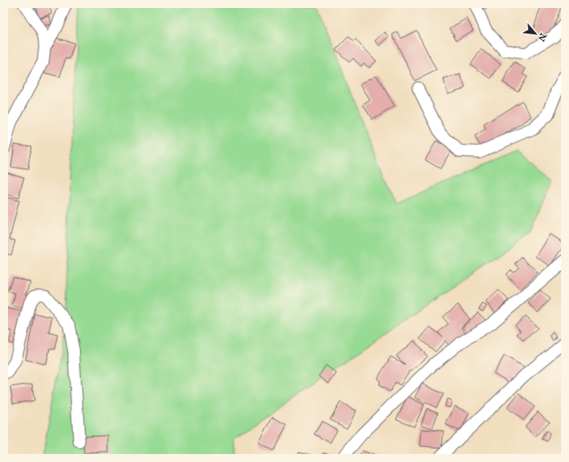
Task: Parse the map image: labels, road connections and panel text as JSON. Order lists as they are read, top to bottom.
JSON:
{
  "north": "bottom right"
}
